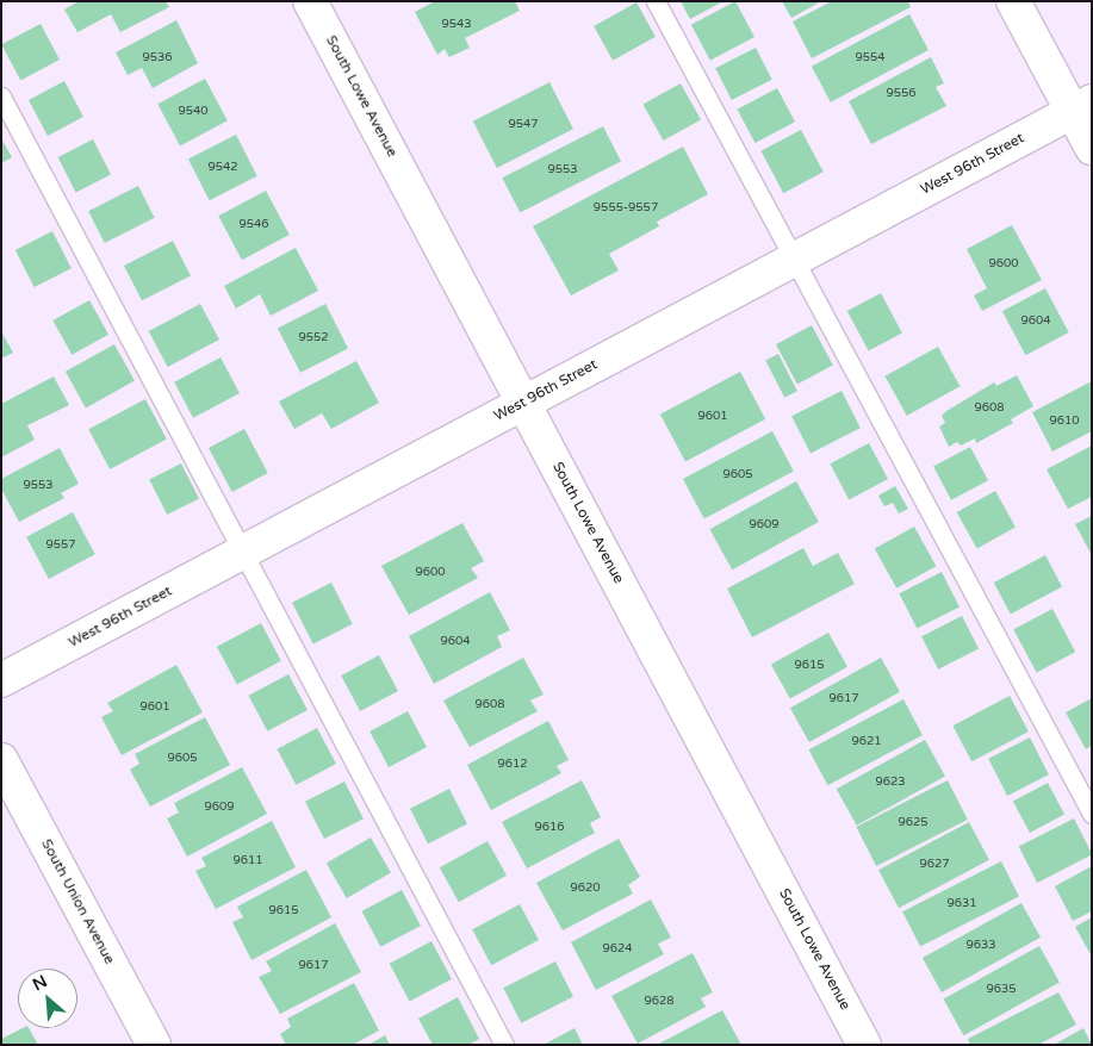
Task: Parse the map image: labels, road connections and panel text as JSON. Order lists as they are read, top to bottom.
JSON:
{
  "streets": {
    "street": ["South Lowe Avenue", "West 96th Street", "South Union Avenue"]
  },
  "crossings": [
    ["South Lowe Avenue", "West 96th Street"]
  ],
  "house_numbers": [
    "9543",
    "9536",
    "9554",
    "9556",
    "9540",
    "9547",
    "9542",
    "9553",
    "9555-9557",
    "9546",
    "9600",
    "9604",
    "9552",
    "9608",
    "9601",
    "9610",
    "9605",
    "9553",
    "9609",
    "9557",
    "9600",
    "9604",
    "9615",
    "9617",
    "9608",
    "9601",
    "9621",
    "9605",
    "9612",
    "9623",
    "9609",
    "9625",
    "9616",
    "9611",
    "9627",
    "9620",
    "9631",
    "9615",
    "9633",
    "9624",
    "9617",
    "9635",
    "9628"
  ],
  "north": "top left"
}
